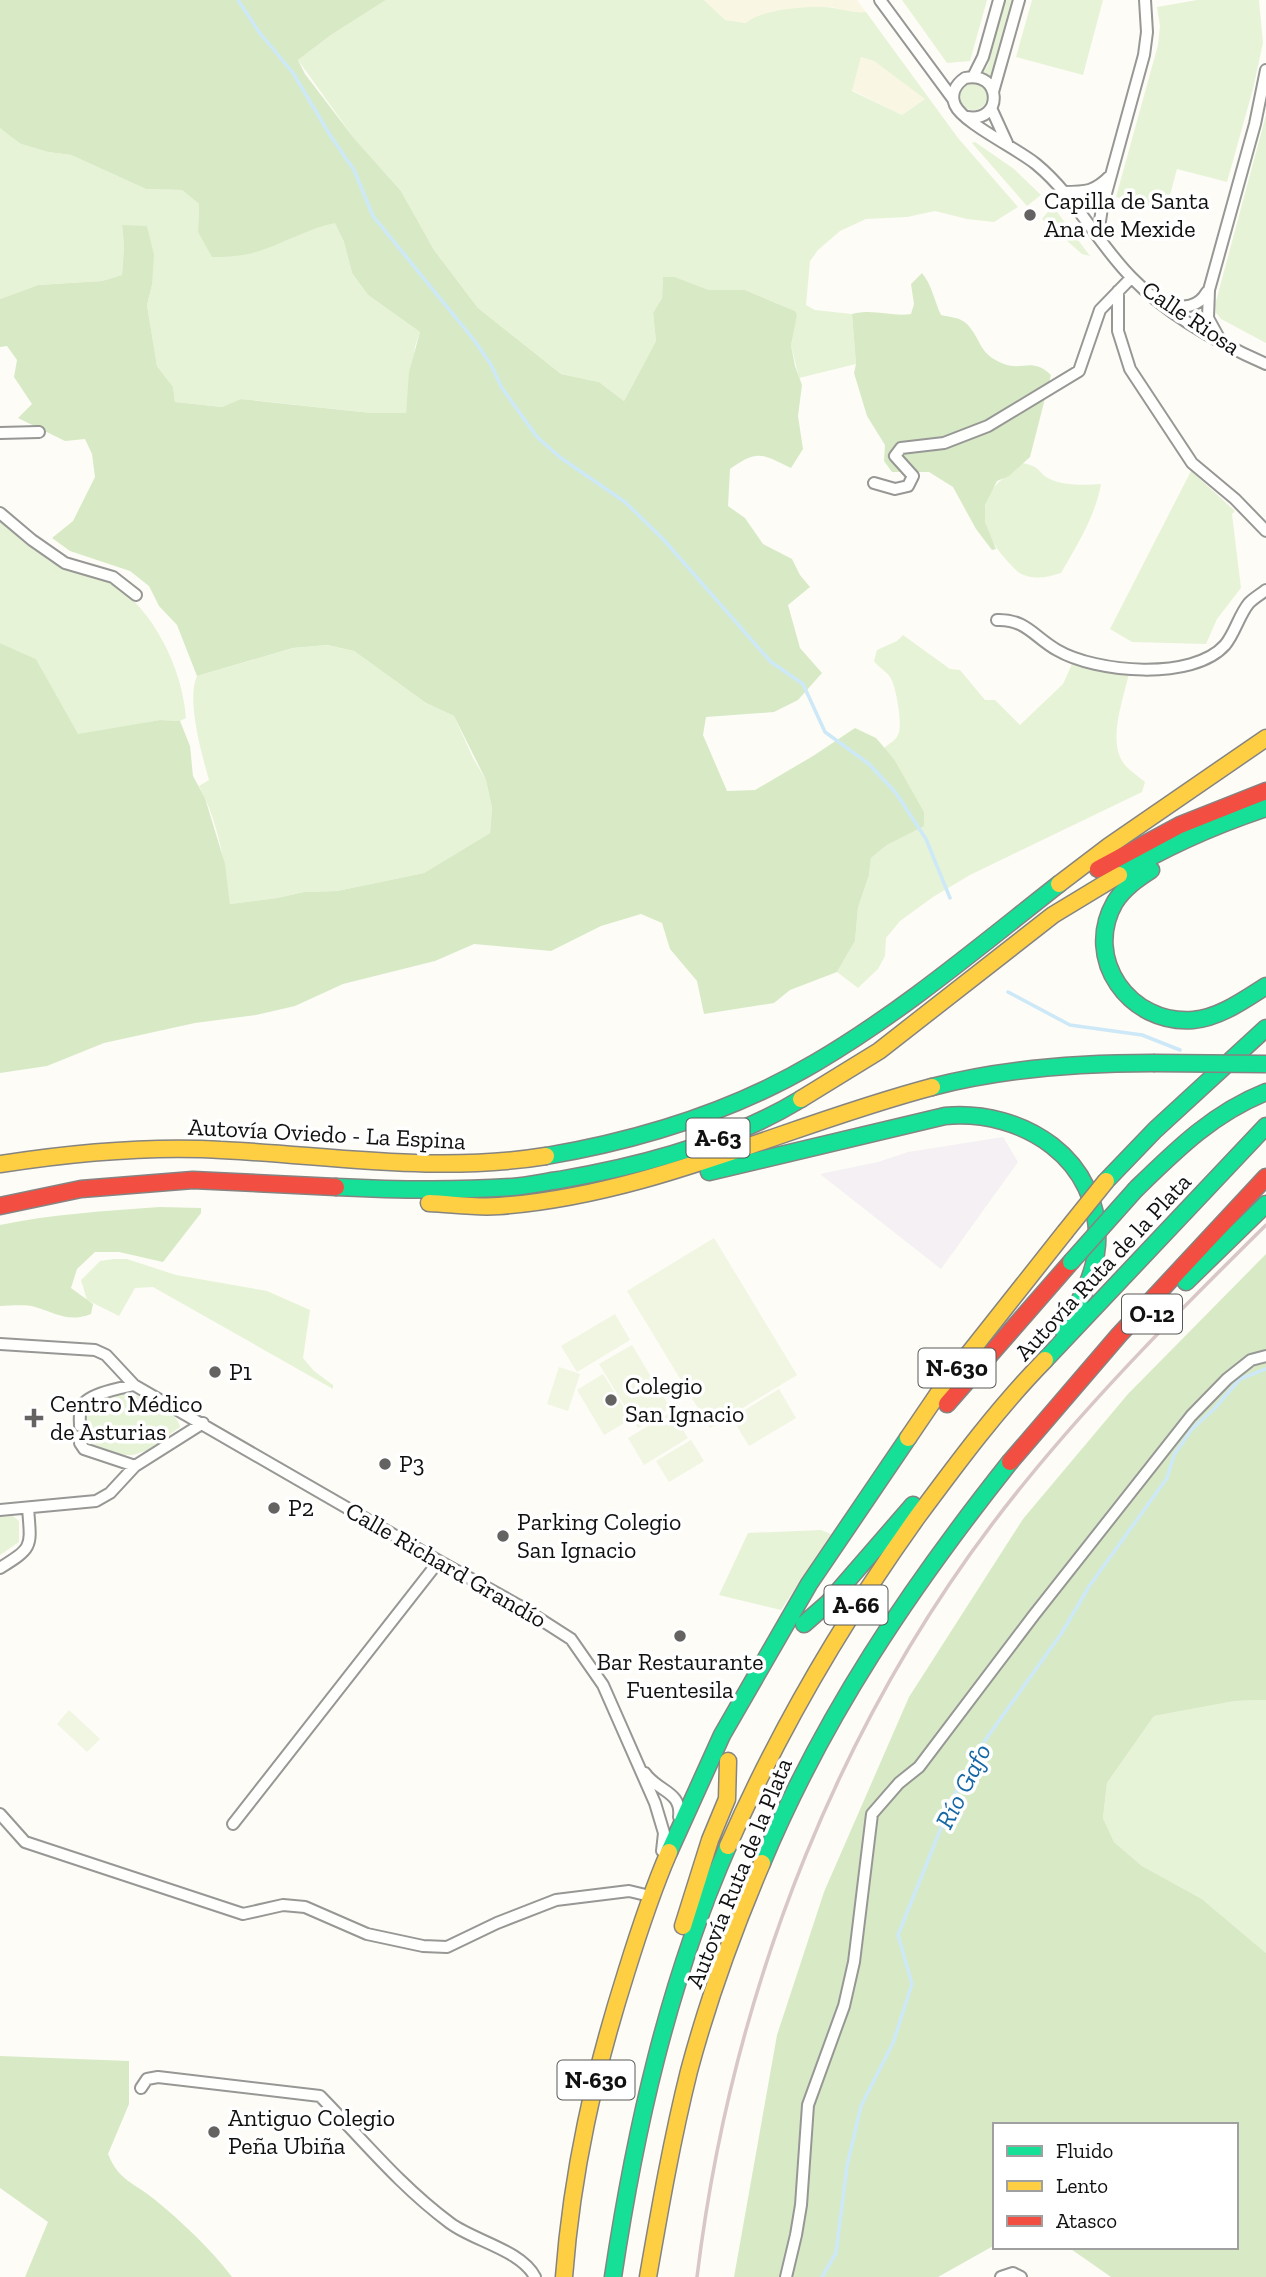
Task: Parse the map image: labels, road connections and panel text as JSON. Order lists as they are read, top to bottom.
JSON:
{
  "streets": {
    "highway": [
      "Autovía Oviedo - La Espina",
      "A-63",
      "Autovía Ruta de la Plata",
      "O-12",
      "N-630",
      "A-66"
    ],
    "street": ["Calle Riosa", "Calle Richard Grandío"]
  },
  "crossings": [
    ["Autovía Oviedo - La Espina", "A-63"],
    ["Autovía Ruta de la Plata", "O-12"],
    ["N-630", "Calle Richard Grandío"]
  ],
  "water": ["Río Gafo"],
  "places": {
    "other": [
      "Capilla de Santa Ana de Mexide",
      "P1",
      "Colegio San Ignacio",
      "P3",
      "P2",
      "Parking Colegio San Ignacio",
      "Bar Restaurante Fuentesila",
      "Antiguo Colegio Peña Ubiña"
    ],
    "health": ["Centro Médico de Asturias"]
  },
  "legend": ["Fluido", "Lento", "Atasco"]
}
